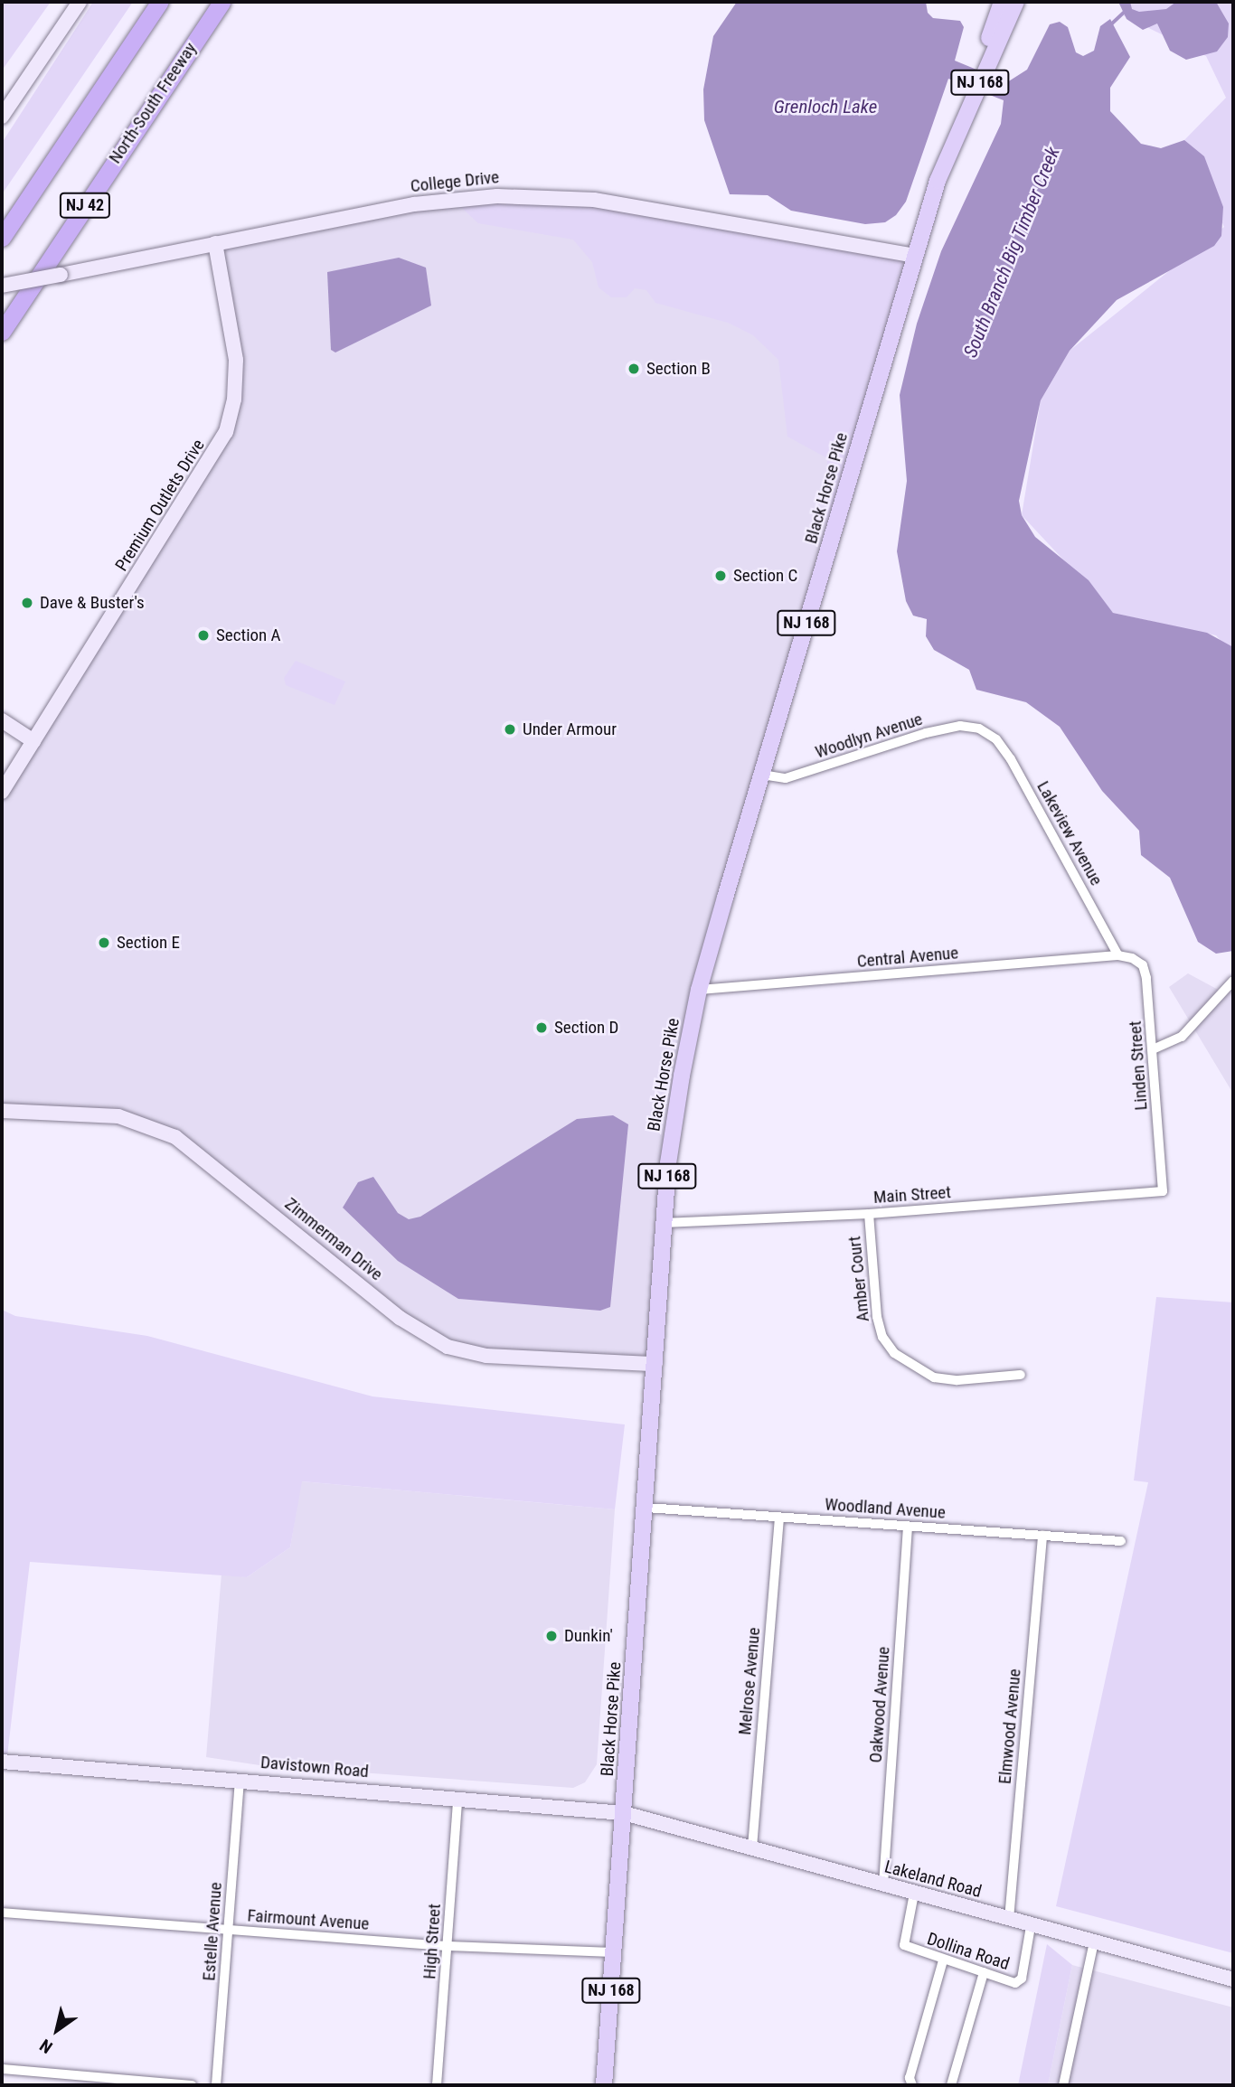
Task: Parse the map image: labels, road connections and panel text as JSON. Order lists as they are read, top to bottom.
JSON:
{
  "streets": {
    "highway": ["North-South Freeway", "NJ 42"],
    "main road": ["NJ 168", "Black Horse Pike"],
    "street": [
      "College Drive",
      "Premium Outlets Drive",
      "Woodlyn Avenue",
      "Lakeview Avenue",
      "Central Avenue",
      "Linden Street",
      "Main Street",
      "Zimmerman Drive",
      "Amber Court",
      "Woodland Avenue",
      "Melrose Avenue",
      "Oakwood Avenue",
      "Elmwood Avenue",
      "Davistown Road",
      "Lakeland Road",
      "Fairmount Avenue",
      "Estelle Avenue",
      "High Street",
      "Dollina Road"
    ]
  },
  "crossings": [
    ["College Drive", "Black Horse Pike"],
    ["College Drive", "Premium Outlets Drive"],
    ["Black Horse Pike", "Woodlyn Avenue"],
    ["Black Horse Pike", "Central Avenue"],
    ["Black Horse Pike", "Main Street"],
    ["Black Horse Pike", "Zimmerman Drive"],
    ["Black Horse Pike", "Woodland Avenue"],
    ["Black Horse Pike", "Davistown Road"],
    ["Black Horse Pike", "Lakeland Road"],
    ["Black Horse Pike", "Fairmount Avenue"],
    ["Woodlyn Avenue", "Lakeview Avenue"],
    ["Lakeview Avenue", "Central Avenue"],
    ["Lakeview Avenue", "Linden Street"],
    ["Central Avenue", "Linden Street"],
    ["Linden Street", "Main Street"],
    ["Main Street", "Amber Court"],
    ["Woodland Avenue", "Melrose Avenue"],
    ["Woodland Avenue", "Oakwood Avenue"],
    ["Woodland Avenue", "Elmwood Avenue"],
    ["Melrose Avenue", "Lakeland Road"],
    ["Oakwood Avenue", "Lakeland Road"],
    ["Elmwood Avenue", "Lakeland Road"],
    ["Davistown Road", "Lakeland Road"],
    ["Davistown Road", "Estelle Avenue"],
    ["Davistown Road", "High Street"],
    ["Lakeland Road", "Dollina Road"],
    ["Fairmount Avenue", "Estelle Avenue"],
    ["Fairmount Avenue", "High Street"]
  ],
  "water": ["Grenloch Lake", "South Branch Big Timber Creek"],
  "places": [
    "Section B",
    "Section C",
    "Dave & Buster's",
    "Section A",
    "Under Armour",
    "Section E",
    "Section D",
    "Dunkin'"
  ],
  "north": "bottom left"
}
